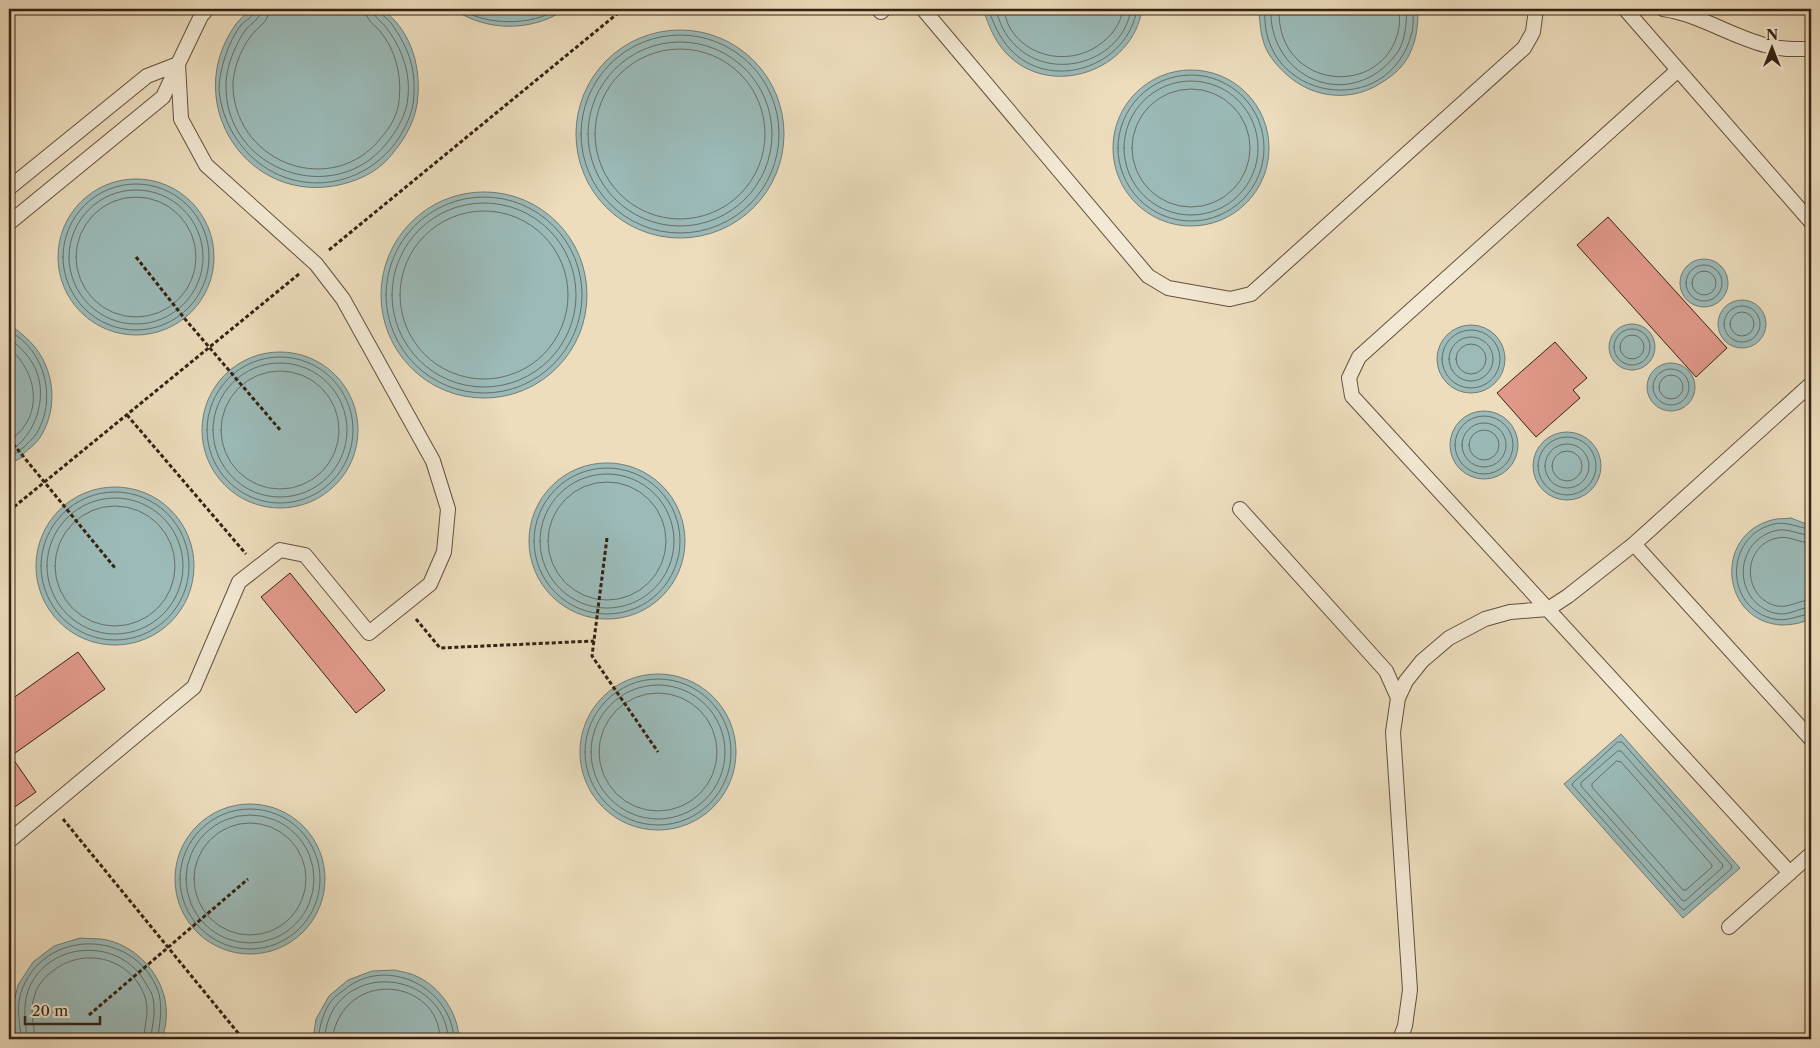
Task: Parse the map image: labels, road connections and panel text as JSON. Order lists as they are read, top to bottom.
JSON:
{
  "scale_bar": "20 m",
  "north": "top"
}
